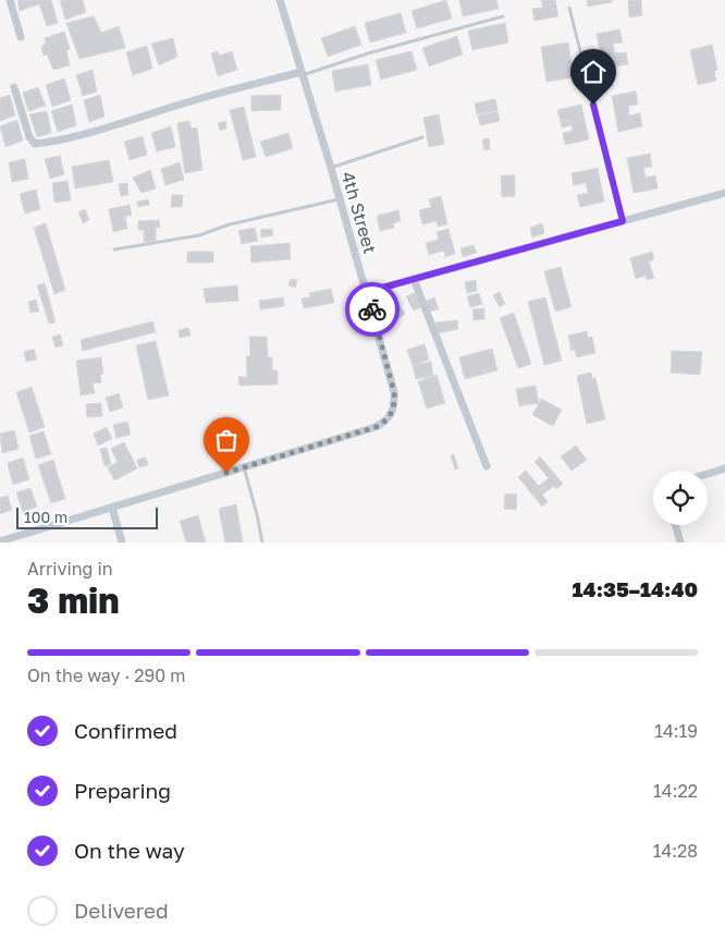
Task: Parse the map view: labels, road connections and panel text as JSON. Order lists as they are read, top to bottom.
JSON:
{
  "streets": {
    "street": ["4th Street"]
  },
  "scale_bar": "100 m",
  "page": {
    "scale": "100 m",
    "heading": ["3 min", "Arriving in", "14:35–14:40"],
    "bar": "On the way · 290 m",
    "list": [
      ["Confirmed", "14:19"],
      ["Preparing", "14:22"],
      ["On the way", "14:28"],
      "Delivered"
    ]
  }
}
